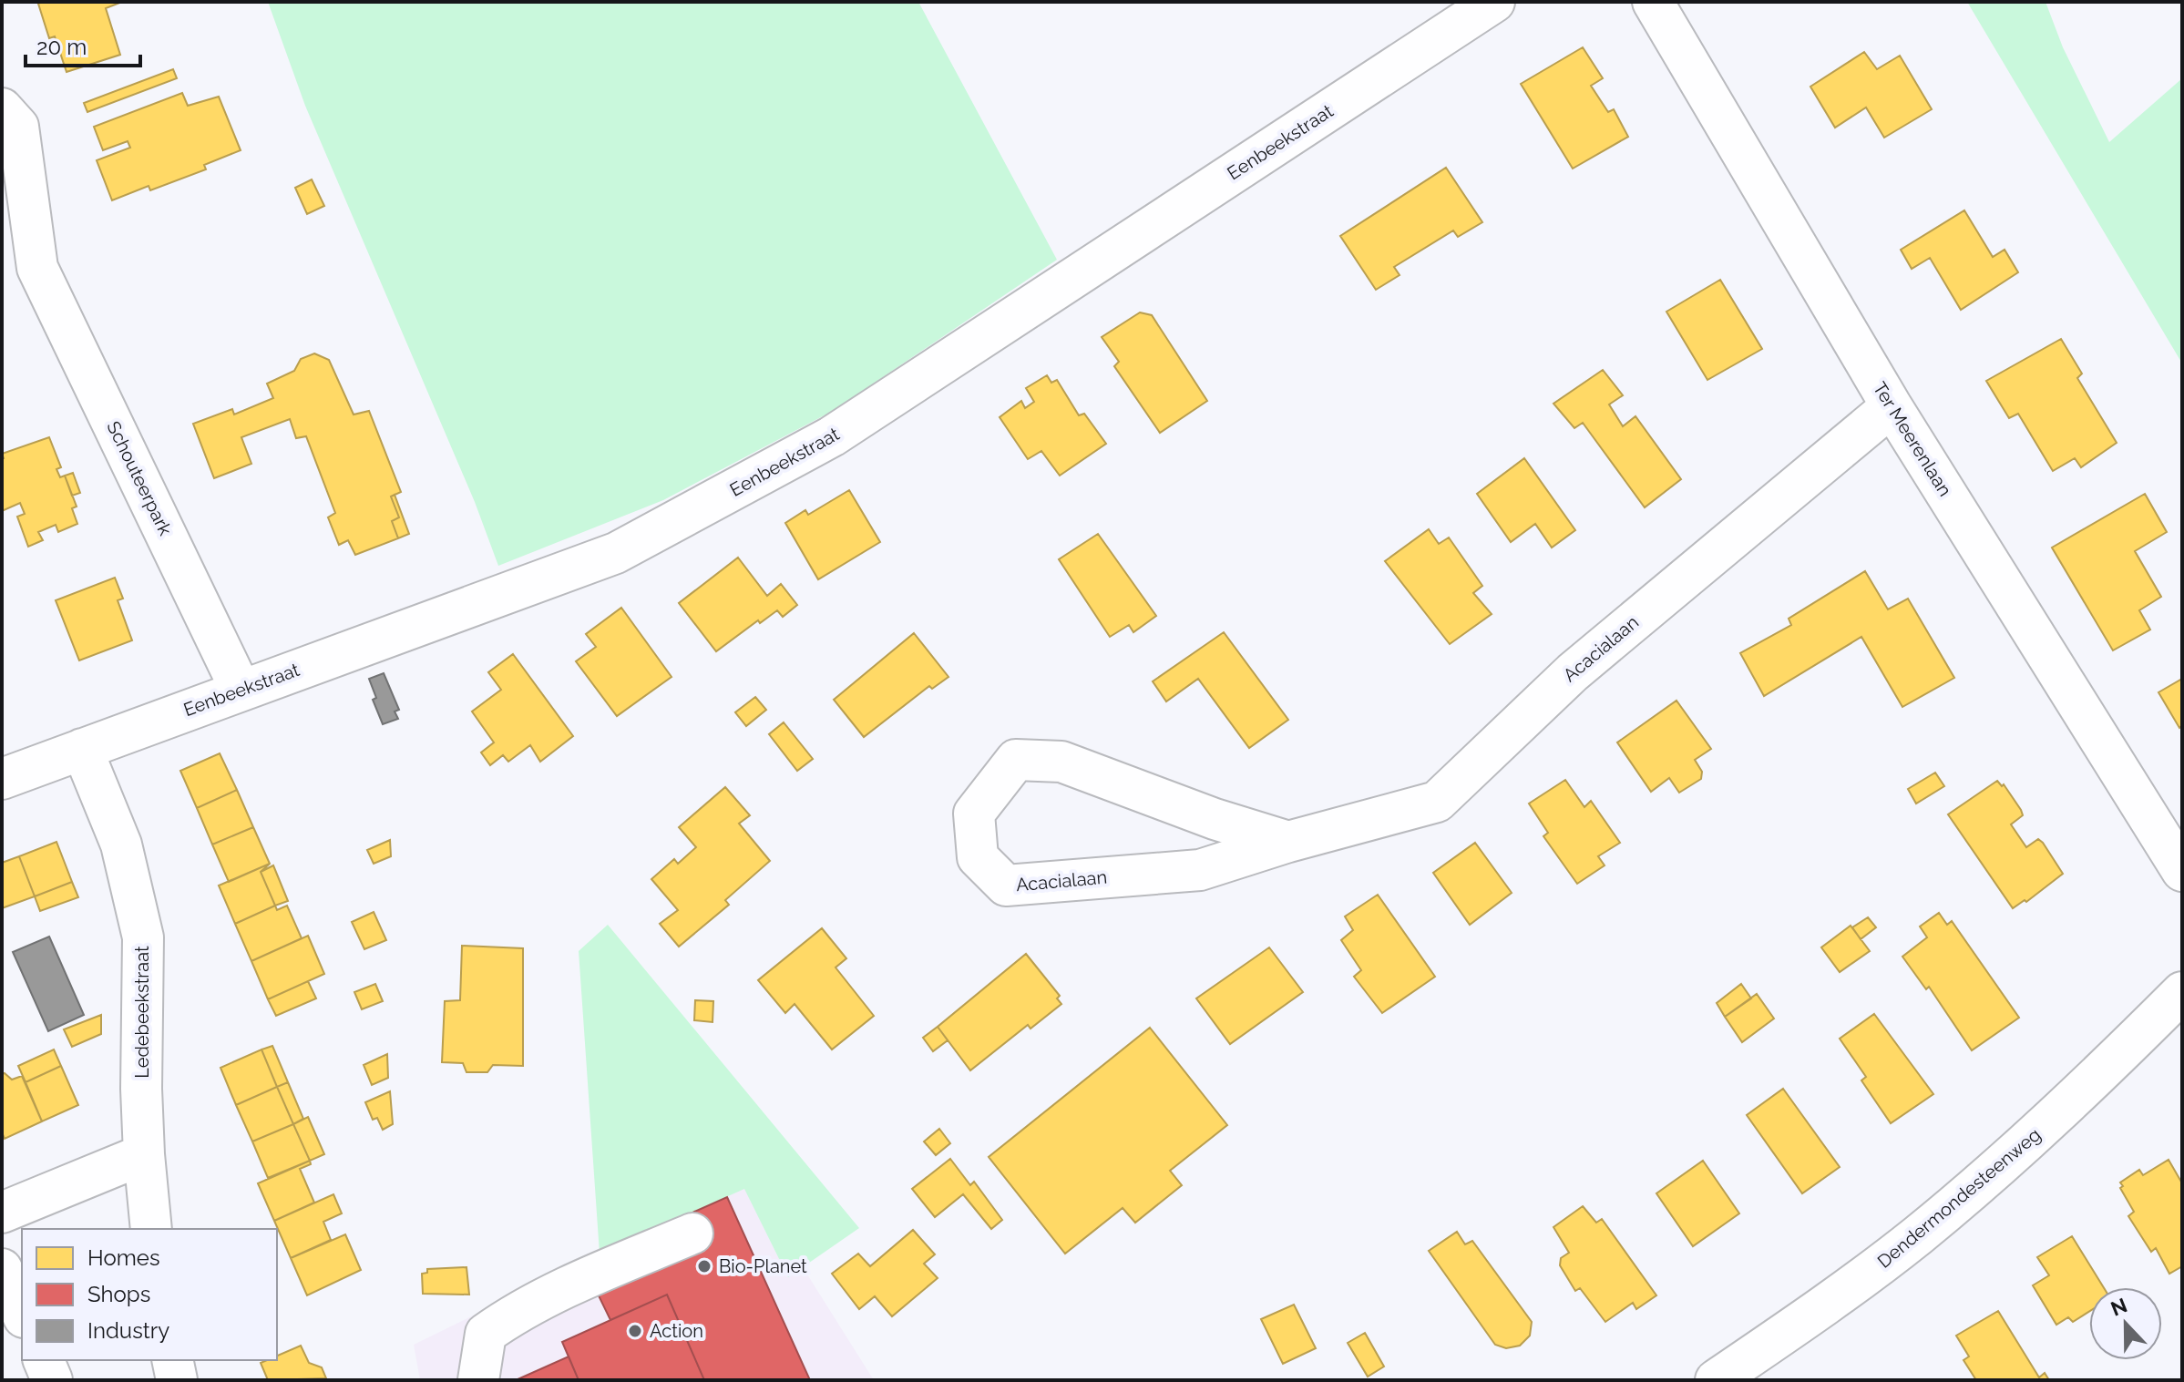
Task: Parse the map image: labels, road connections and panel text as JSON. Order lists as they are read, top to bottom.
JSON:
{
  "streets": {
    "street": [
      "Eenbeekstraat",
      "Ter Meerenlaan",
      "Schouteerpark",
      "Acacialaan",
      "Ledebeekstraat",
      "Dendermondesteenweg"
    ]
  },
  "crossings": [
    ["Eenbeekstraat", "Schouteerpark"],
    ["Eenbeekstraat", "Ledebeekstraat"],
    ["Ter Meerenlaan", "Acacialaan"]
  ],
  "places": ["Bio-Planet", "Action"],
  "legend": ["Homes", "Shops", "Industry"],
  "scale_bar": "20 m",
  "north": "top"
}
